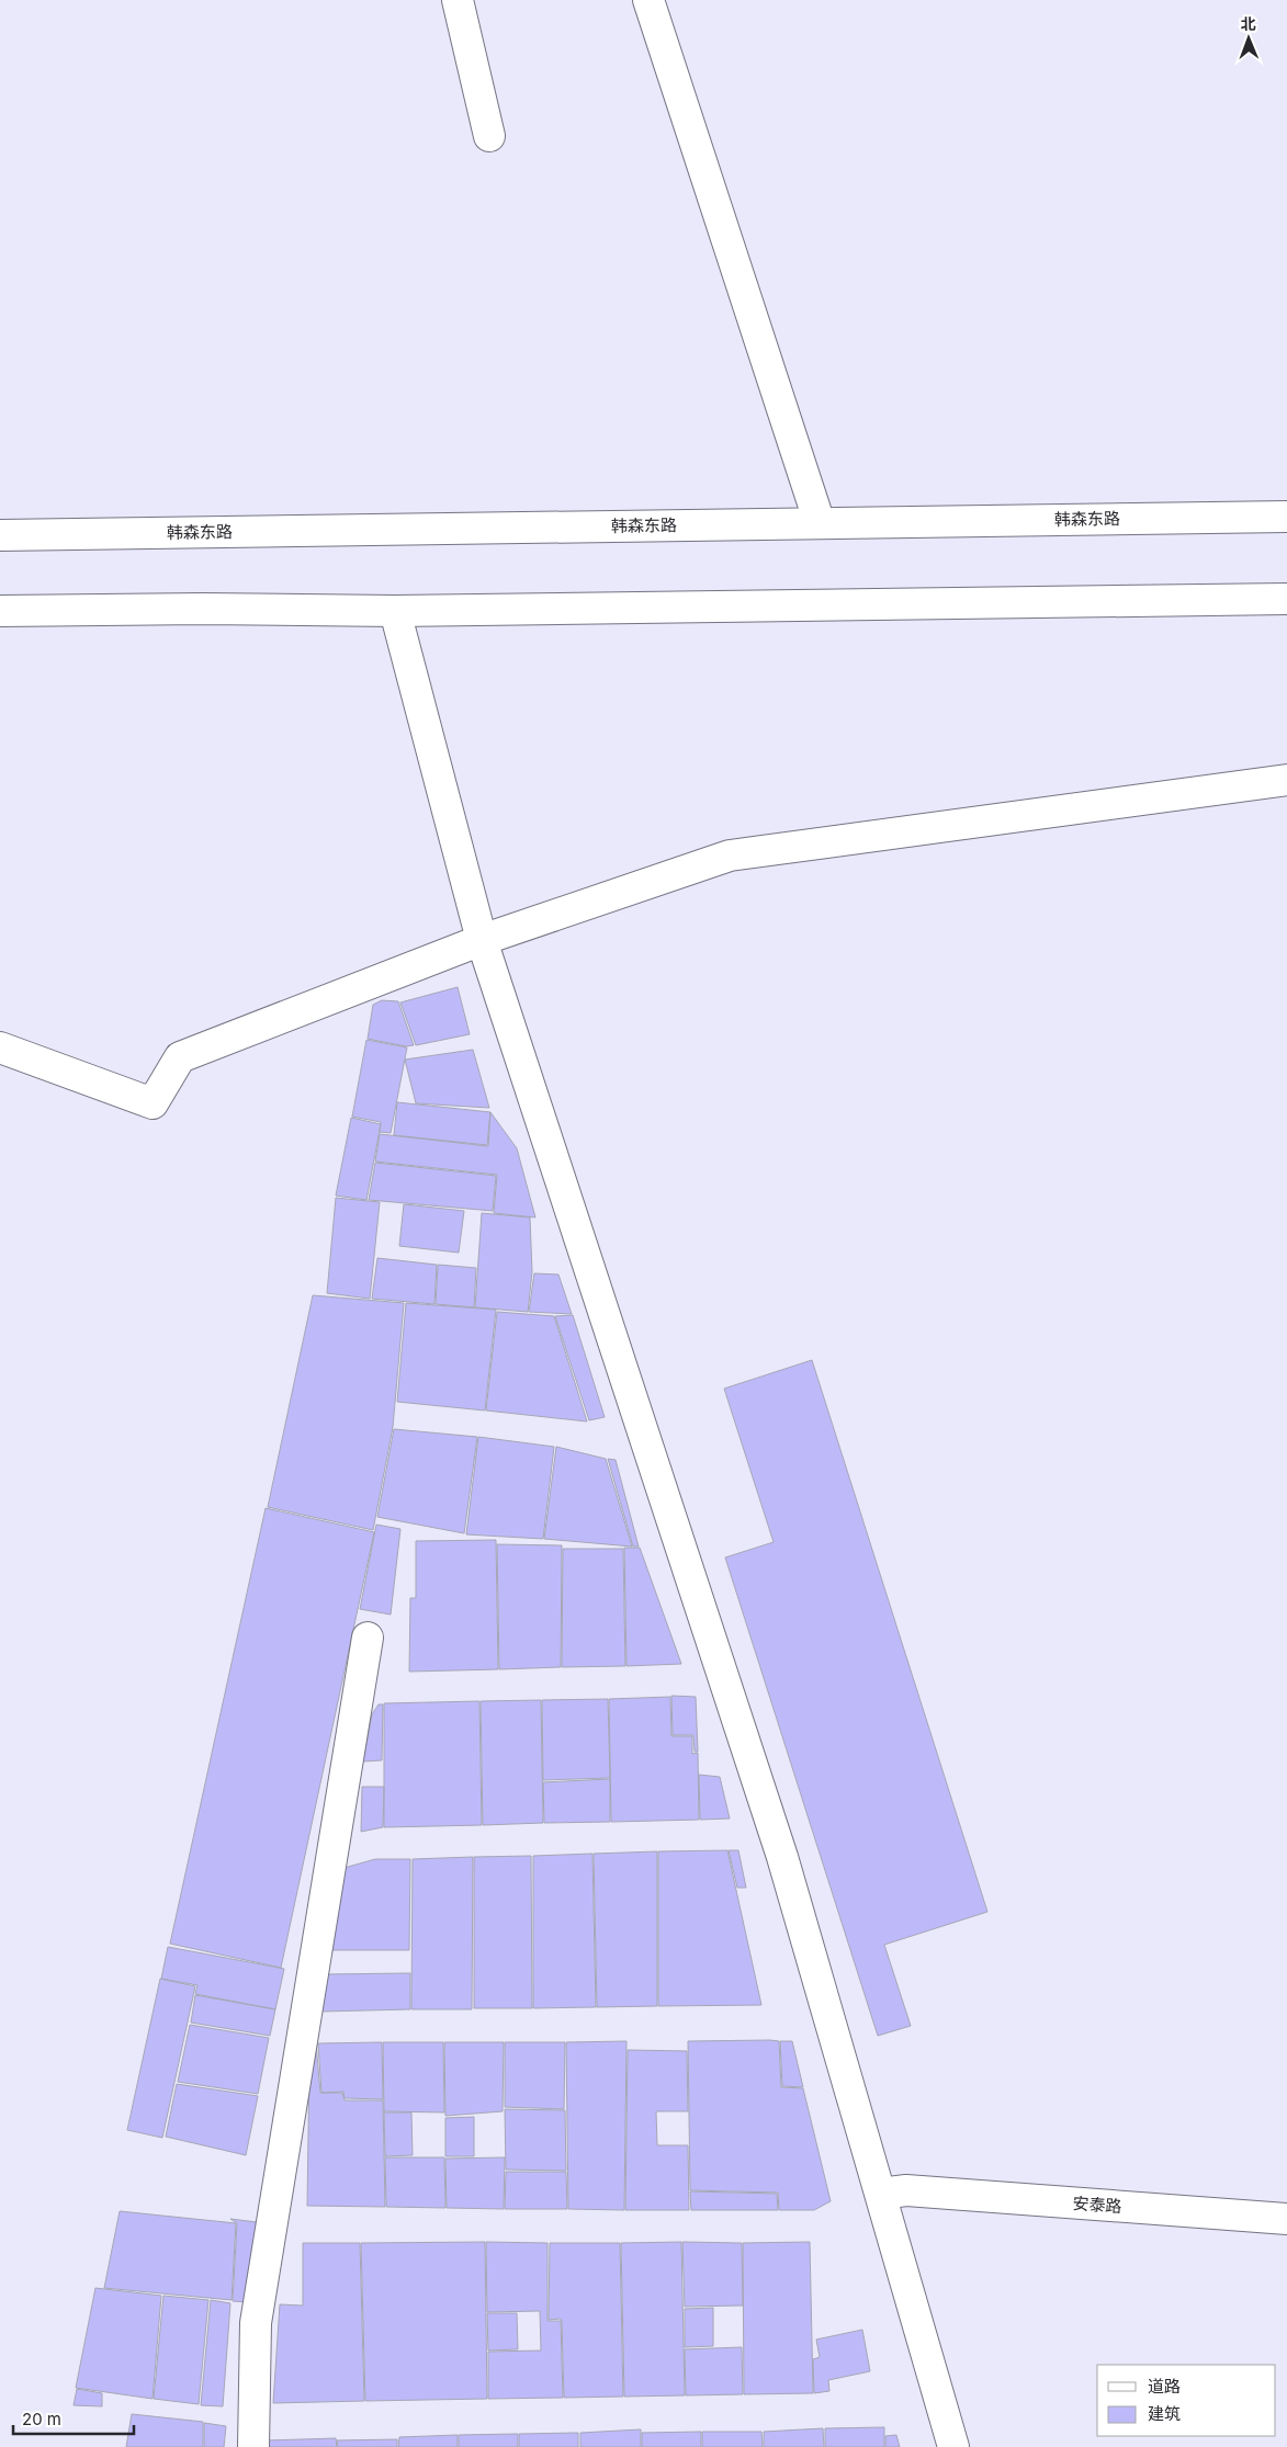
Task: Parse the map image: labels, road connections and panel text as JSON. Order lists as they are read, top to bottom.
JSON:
{
  "streets": {
    "street": ["韩森东路", "安泰路"]
  },
  "legend": ["道路", "建筑"],
  "scale_bar": "20 m",
  "north": "top"
}
